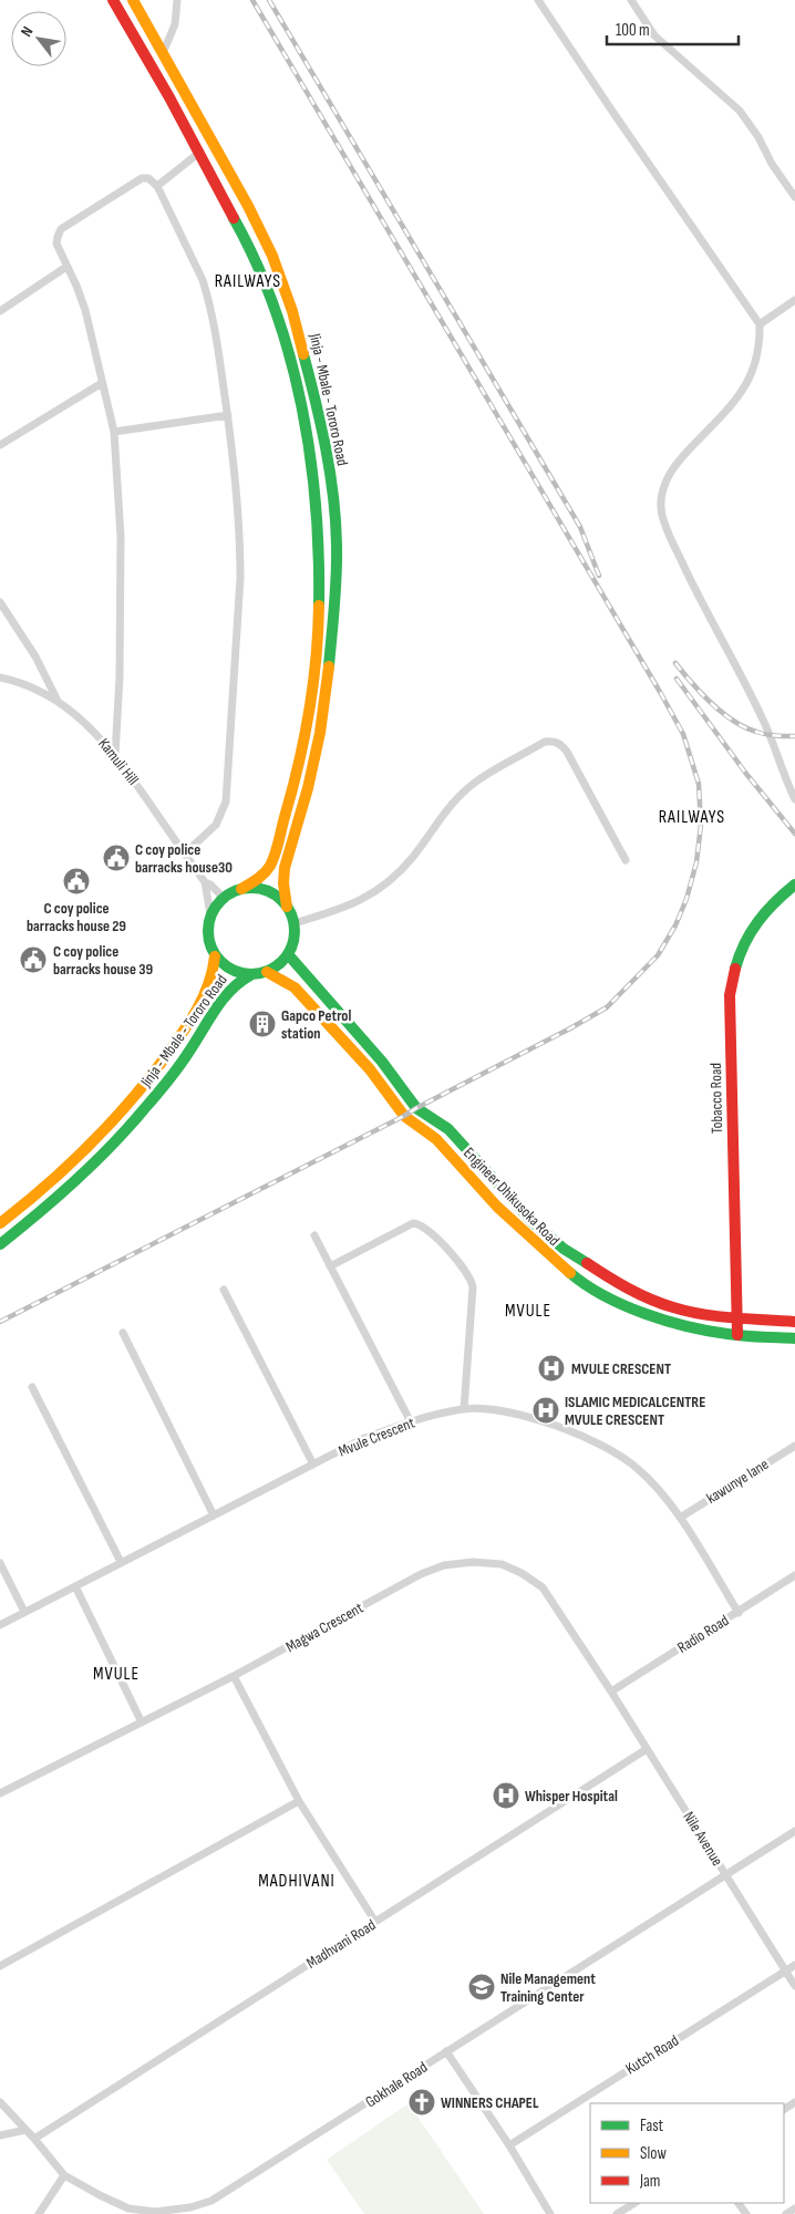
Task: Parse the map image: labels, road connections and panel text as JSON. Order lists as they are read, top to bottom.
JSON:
{
  "streets": {
    "main road": ["Jinja - Mbale - Tororo Road", "Tobacco Road", "Engineer Dhikusoka Road"],
    "street": [
      "Kamuli Hill",
      "Mvule Crescent",
      "kawunye lane",
      "Magwa Crescent",
      "Radio Road",
      "Nile Avenue",
      "Madhvani Road",
      "Kutch Road",
      "Gokhale Road"
    ]
  },
  "crossings": [
    ["Jinja - Mbale - Tororo Road", "Kamuli Hill"],
    ["Jinja - Mbale - Tororo Road", "Engineer Dhikusoka Road"],
    ["Kamuli Hill", "Engineer Dhikusoka Road"],
    ["Tobacco Road", "Engineer Dhikusoka Road"],
    ["Mvule Crescent", "kawunye lane"],
    ["Mvule Crescent", "Radio Road"],
    ["Magwa Crescent", "Radio Road"],
    ["Magwa Crescent", "Nile Avenue"],
    ["Radio Road", "Nile Avenue"],
    ["Nile Avenue", "Madhvani Road"],
    ["Nile Avenue", "Kutch Road"],
    ["Nile Avenue", "Gokhale Road"],
    ["Madhvani Road", "Gokhale Road"]
  ],
  "districts": [
    "RAILWAYS",
    "RAILWAYS",
    "MVULE",
    "MVULE",
    "MADHIVANI"
  ],
  "places": {
    "public building": ["C coy police barracks house30", "C coy police barracks house 29", "C coy police barracks house 39"],
    "building": ["Gapco Petrol station"],
    "hospital": ["MVULE CRESCENT", "ISLAMIC MEDICALCENTRE MVULE CRESCENT", "Whisper Hospital"],
    "school or university": ["Nile Management Training Center"],
    "church": ["WINNERS CHAPEL"]
  },
  "legend": ["Fast", "Slow", "Jam"],
  "scale_bar": "100 m",
  "north": "top left"
}
